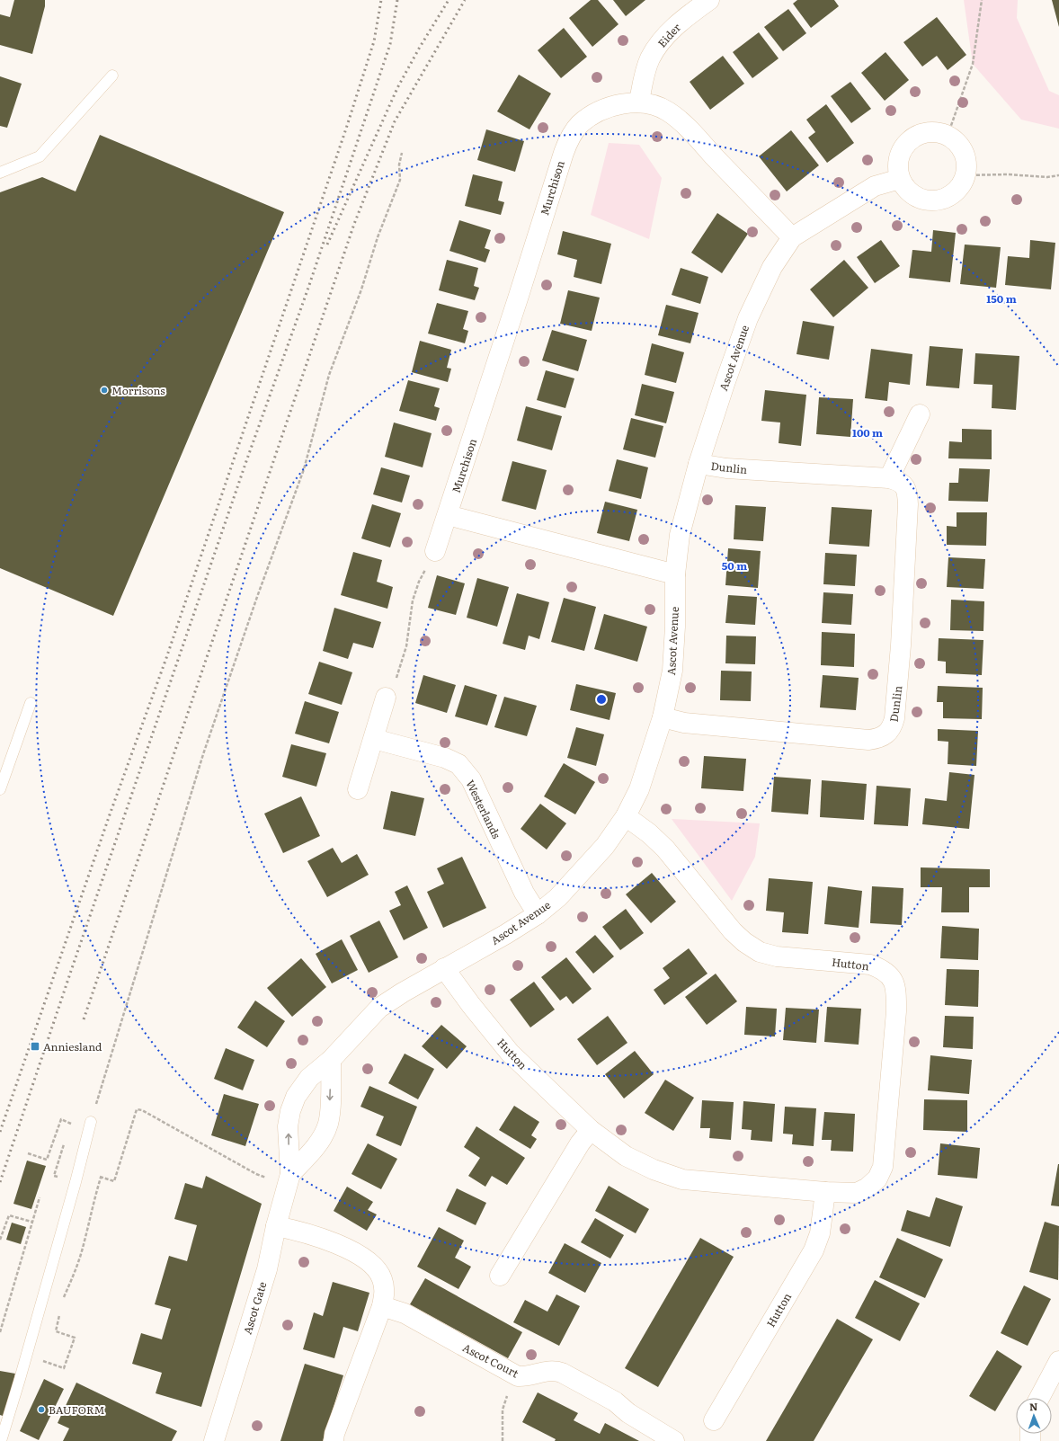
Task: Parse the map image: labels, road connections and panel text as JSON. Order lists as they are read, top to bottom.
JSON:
{
  "streets": {
    "street": [
      "Eider",
      "Murchison",
      "Ascot Avenue",
      "Dunlin",
      "Westerlands",
      "Hutton",
      "Ascot Gate",
      "Ascot Court"
    ]
  },
  "crossings": [
    ["Eider", "Murchison"],
    ["Murchison", "Ascot Avenue"],
    ["Ascot Avenue", "Dunlin"],
    ["Ascot Avenue", "Westerlands"],
    ["Ascot Avenue", "Hutton"],
    ["Ascot Avenue", "Ascot Gate"]
  ],
  "places": {
    "other": ["Morrisons", "BAUFORM"],
    "transit": ["Anniesland"]
  },
  "north": "top",
  "rings": ["150 m", "100 m", "50 m"]
}
